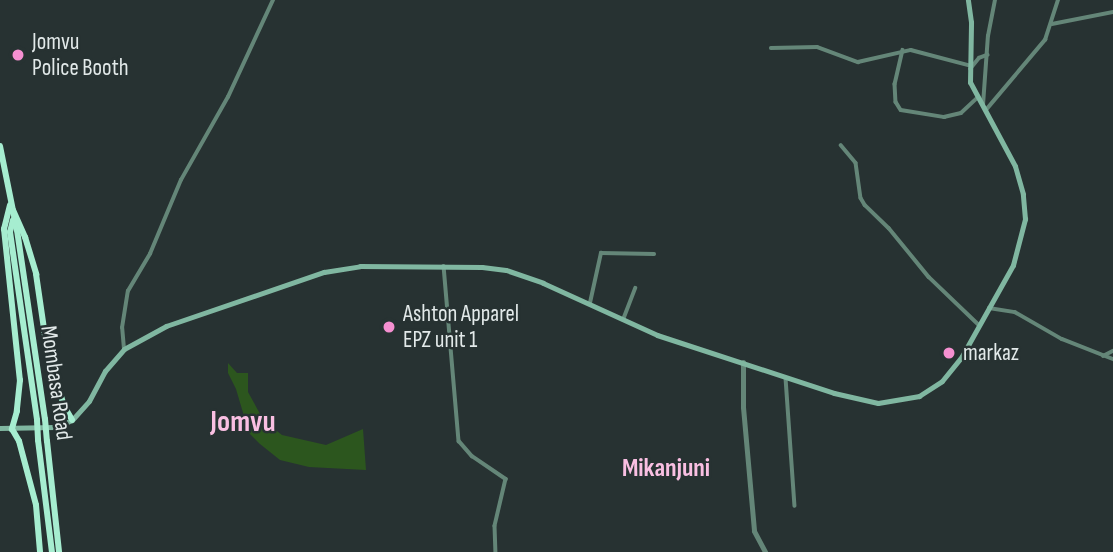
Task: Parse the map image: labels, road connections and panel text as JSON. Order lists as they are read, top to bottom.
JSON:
{
  "streets": {
    "highway": ["Mombasa Road"]
  },
  "districts": ["Jomvu", "Mikanjuni"],
  "places": ["Jomvu Police Booth", "Ashton Apparel EPZ unit 1", "markaz"]
}
